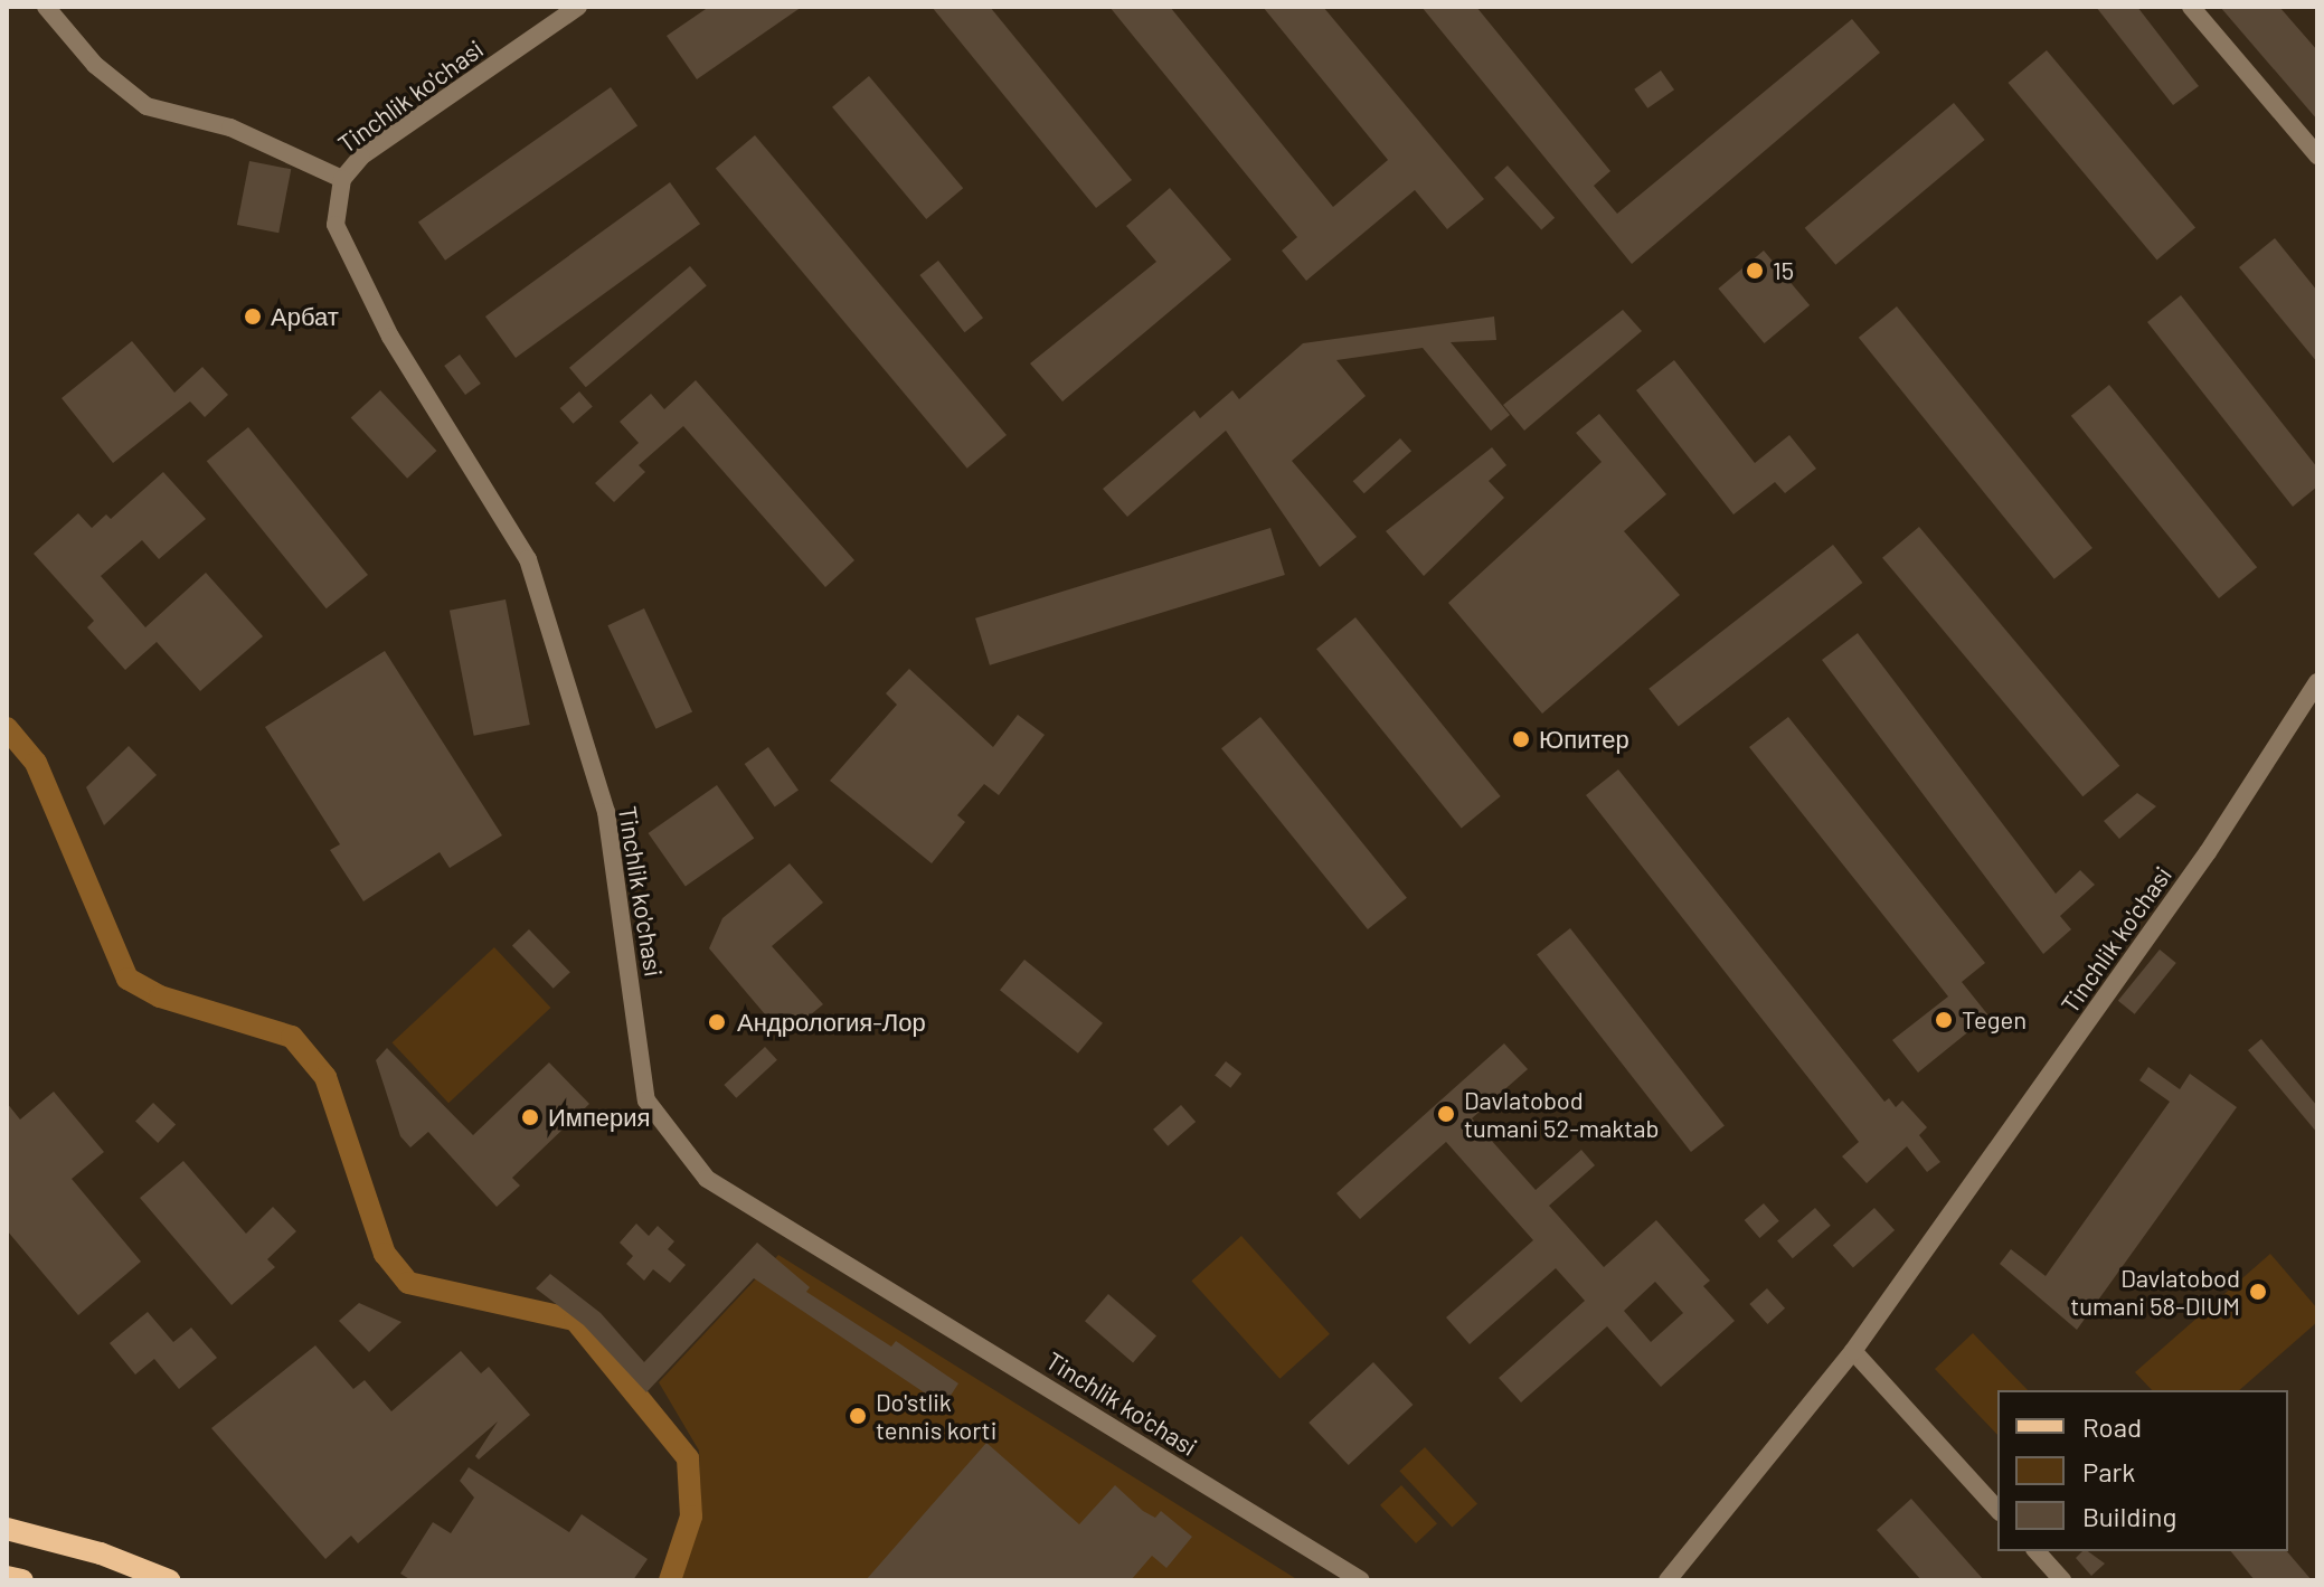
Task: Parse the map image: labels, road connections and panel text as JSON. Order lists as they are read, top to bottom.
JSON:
{
  "streets": {
    "street": ["Tinchlik ko'chasi"]
  },
  "places": [
    "15",
    "Арбат",
    "Юпитер",
    "Tegen",
    "Андрология-Лор",
    "Davlatobod tumani 52-maktab",
    "Империя",
    "Davlatobod tumani 58-DIUM",
    "Do'stlik tennis korti"
  ],
  "legend": ["Road", "Park", "Building"]
}
